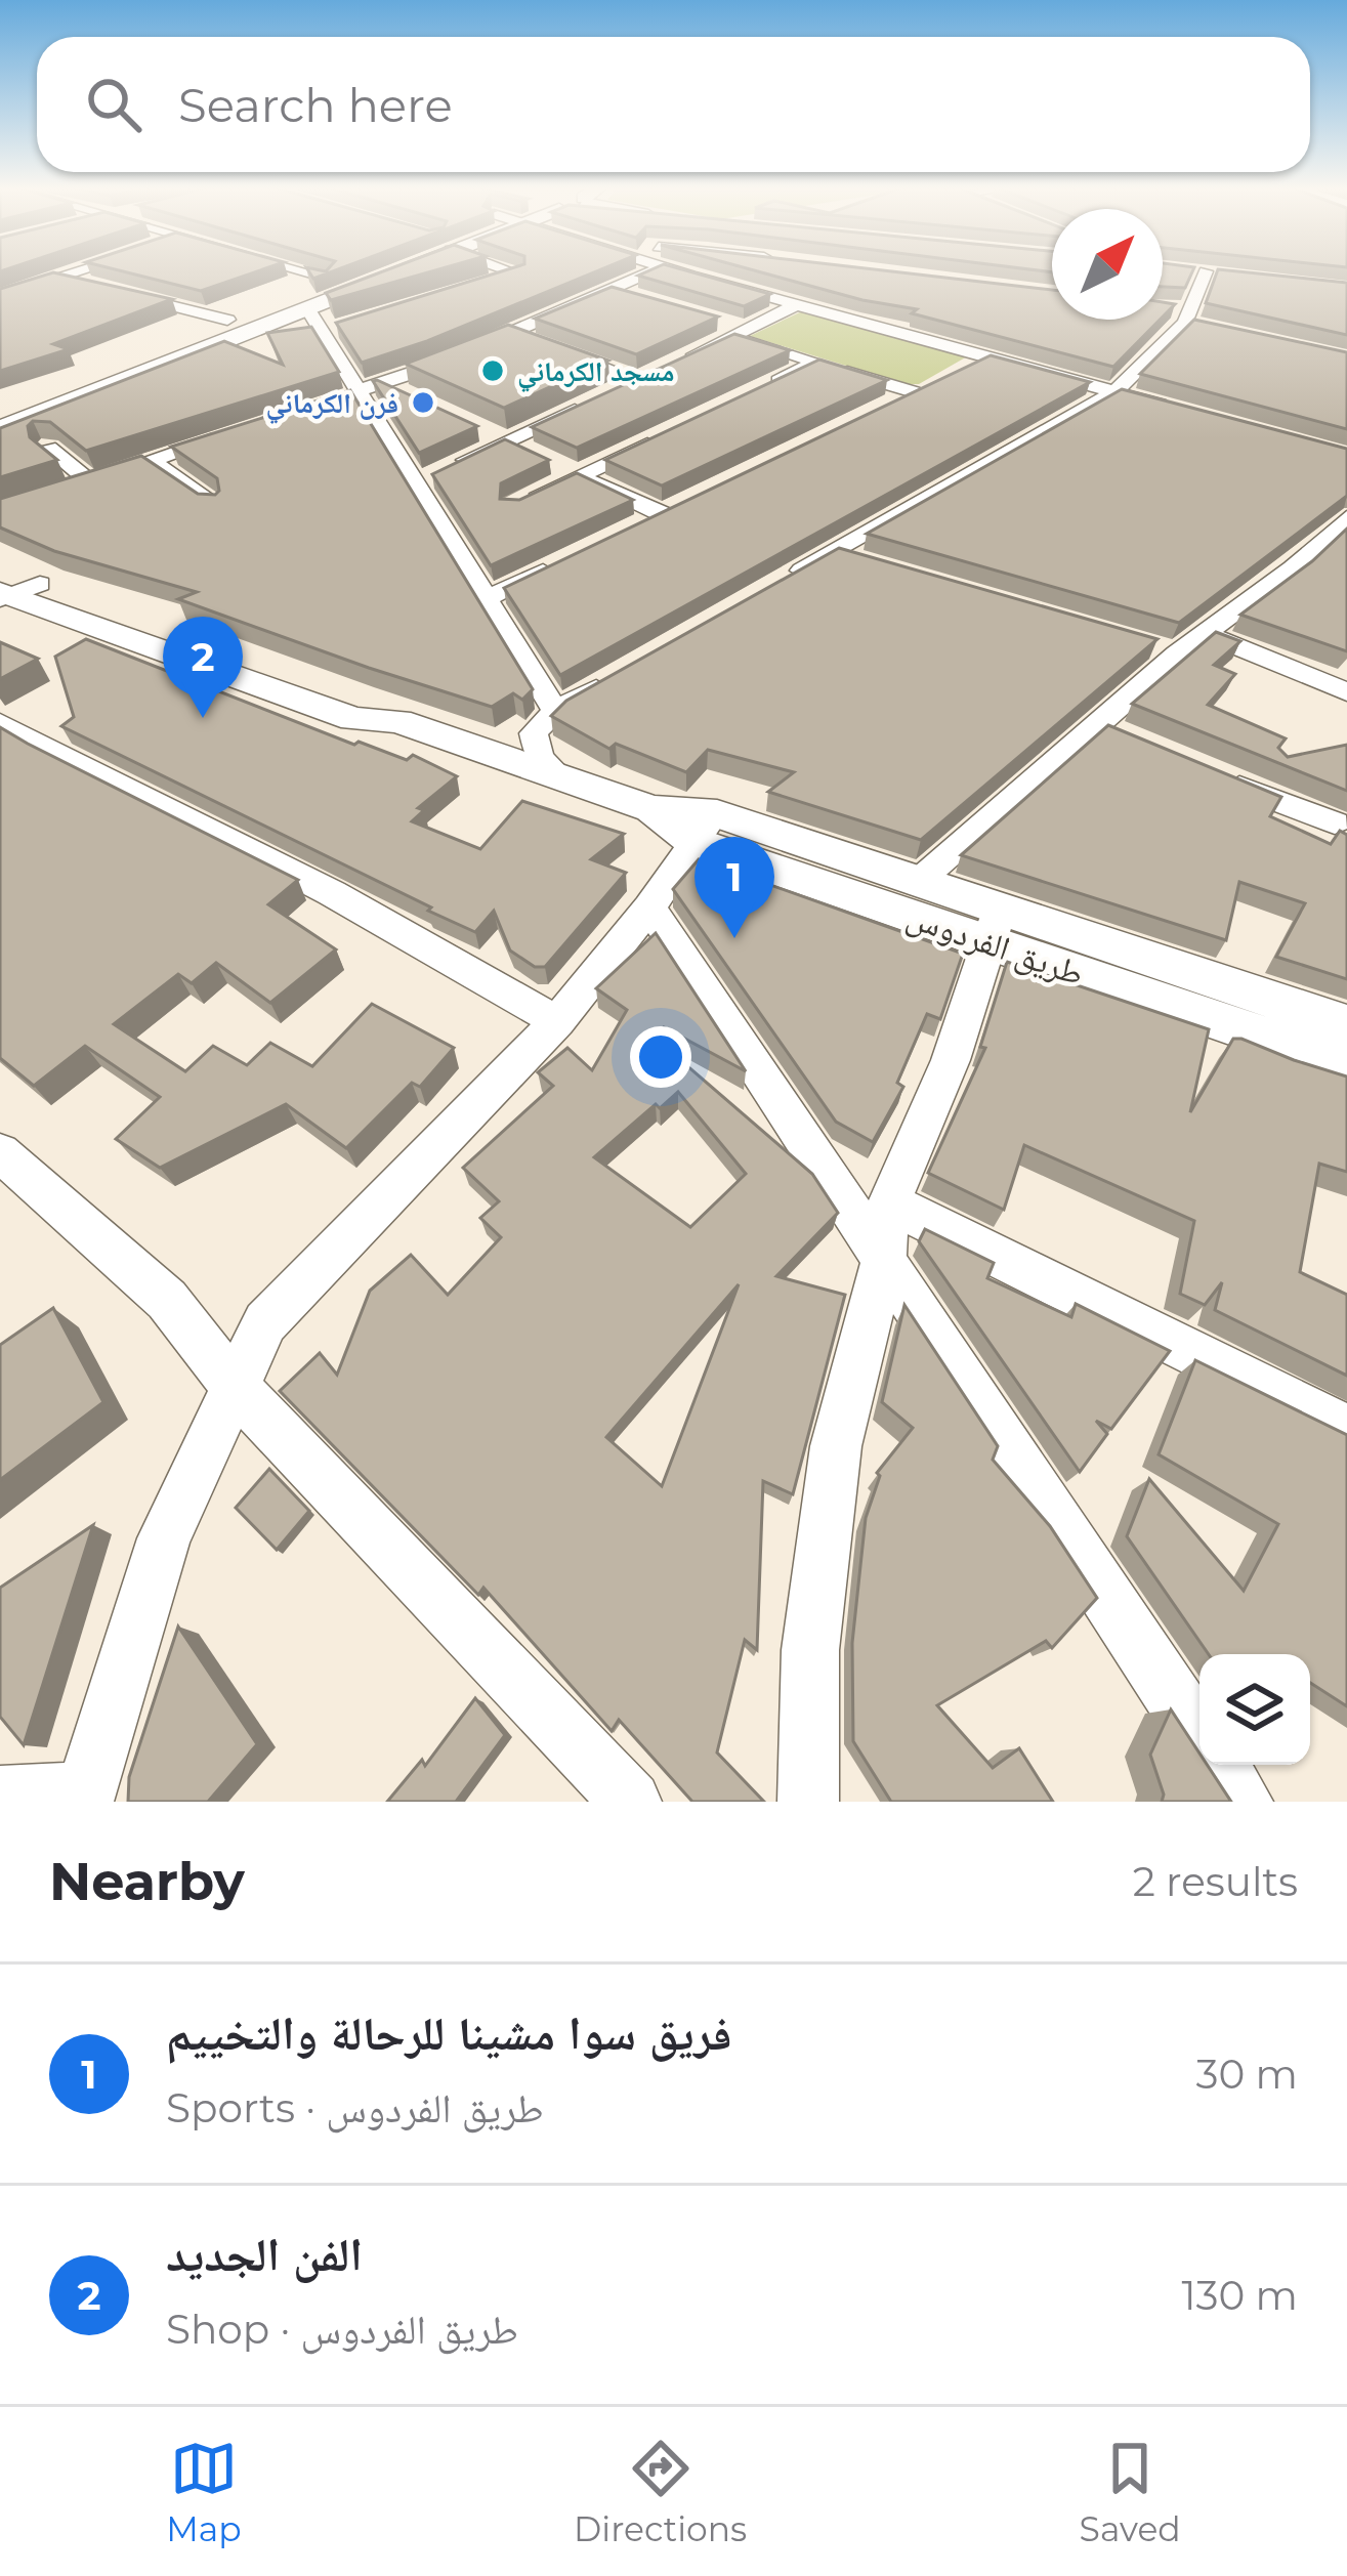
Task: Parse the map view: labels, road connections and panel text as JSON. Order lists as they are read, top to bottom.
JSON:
{
  "streets": {
    "street": ["طريق الفردوس"]
  },
  "places": ["مسجد الكرماني", "فرن الكرماني"],
  "north": "top right",
  "page": {
    "search": "Search here",
    "pins": ["2", "1"],
    "heading": ["Nearby", "2 results"],
    "list": [
      {
        "mark": "1",
        "name": "فريق سوا مشينا للرحالة والتخييم",
        "note": "Sports · طريق الفردوس",
        "value": "30 m"
      },
      {
        "mark": "2",
        "name": "الفن الجديد",
        "note": "Shop · طريق الفردوس",
        "value": "130 m"
      }
    ],
    "nav": ["Map", "Directions", "Saved"]
  }
}
